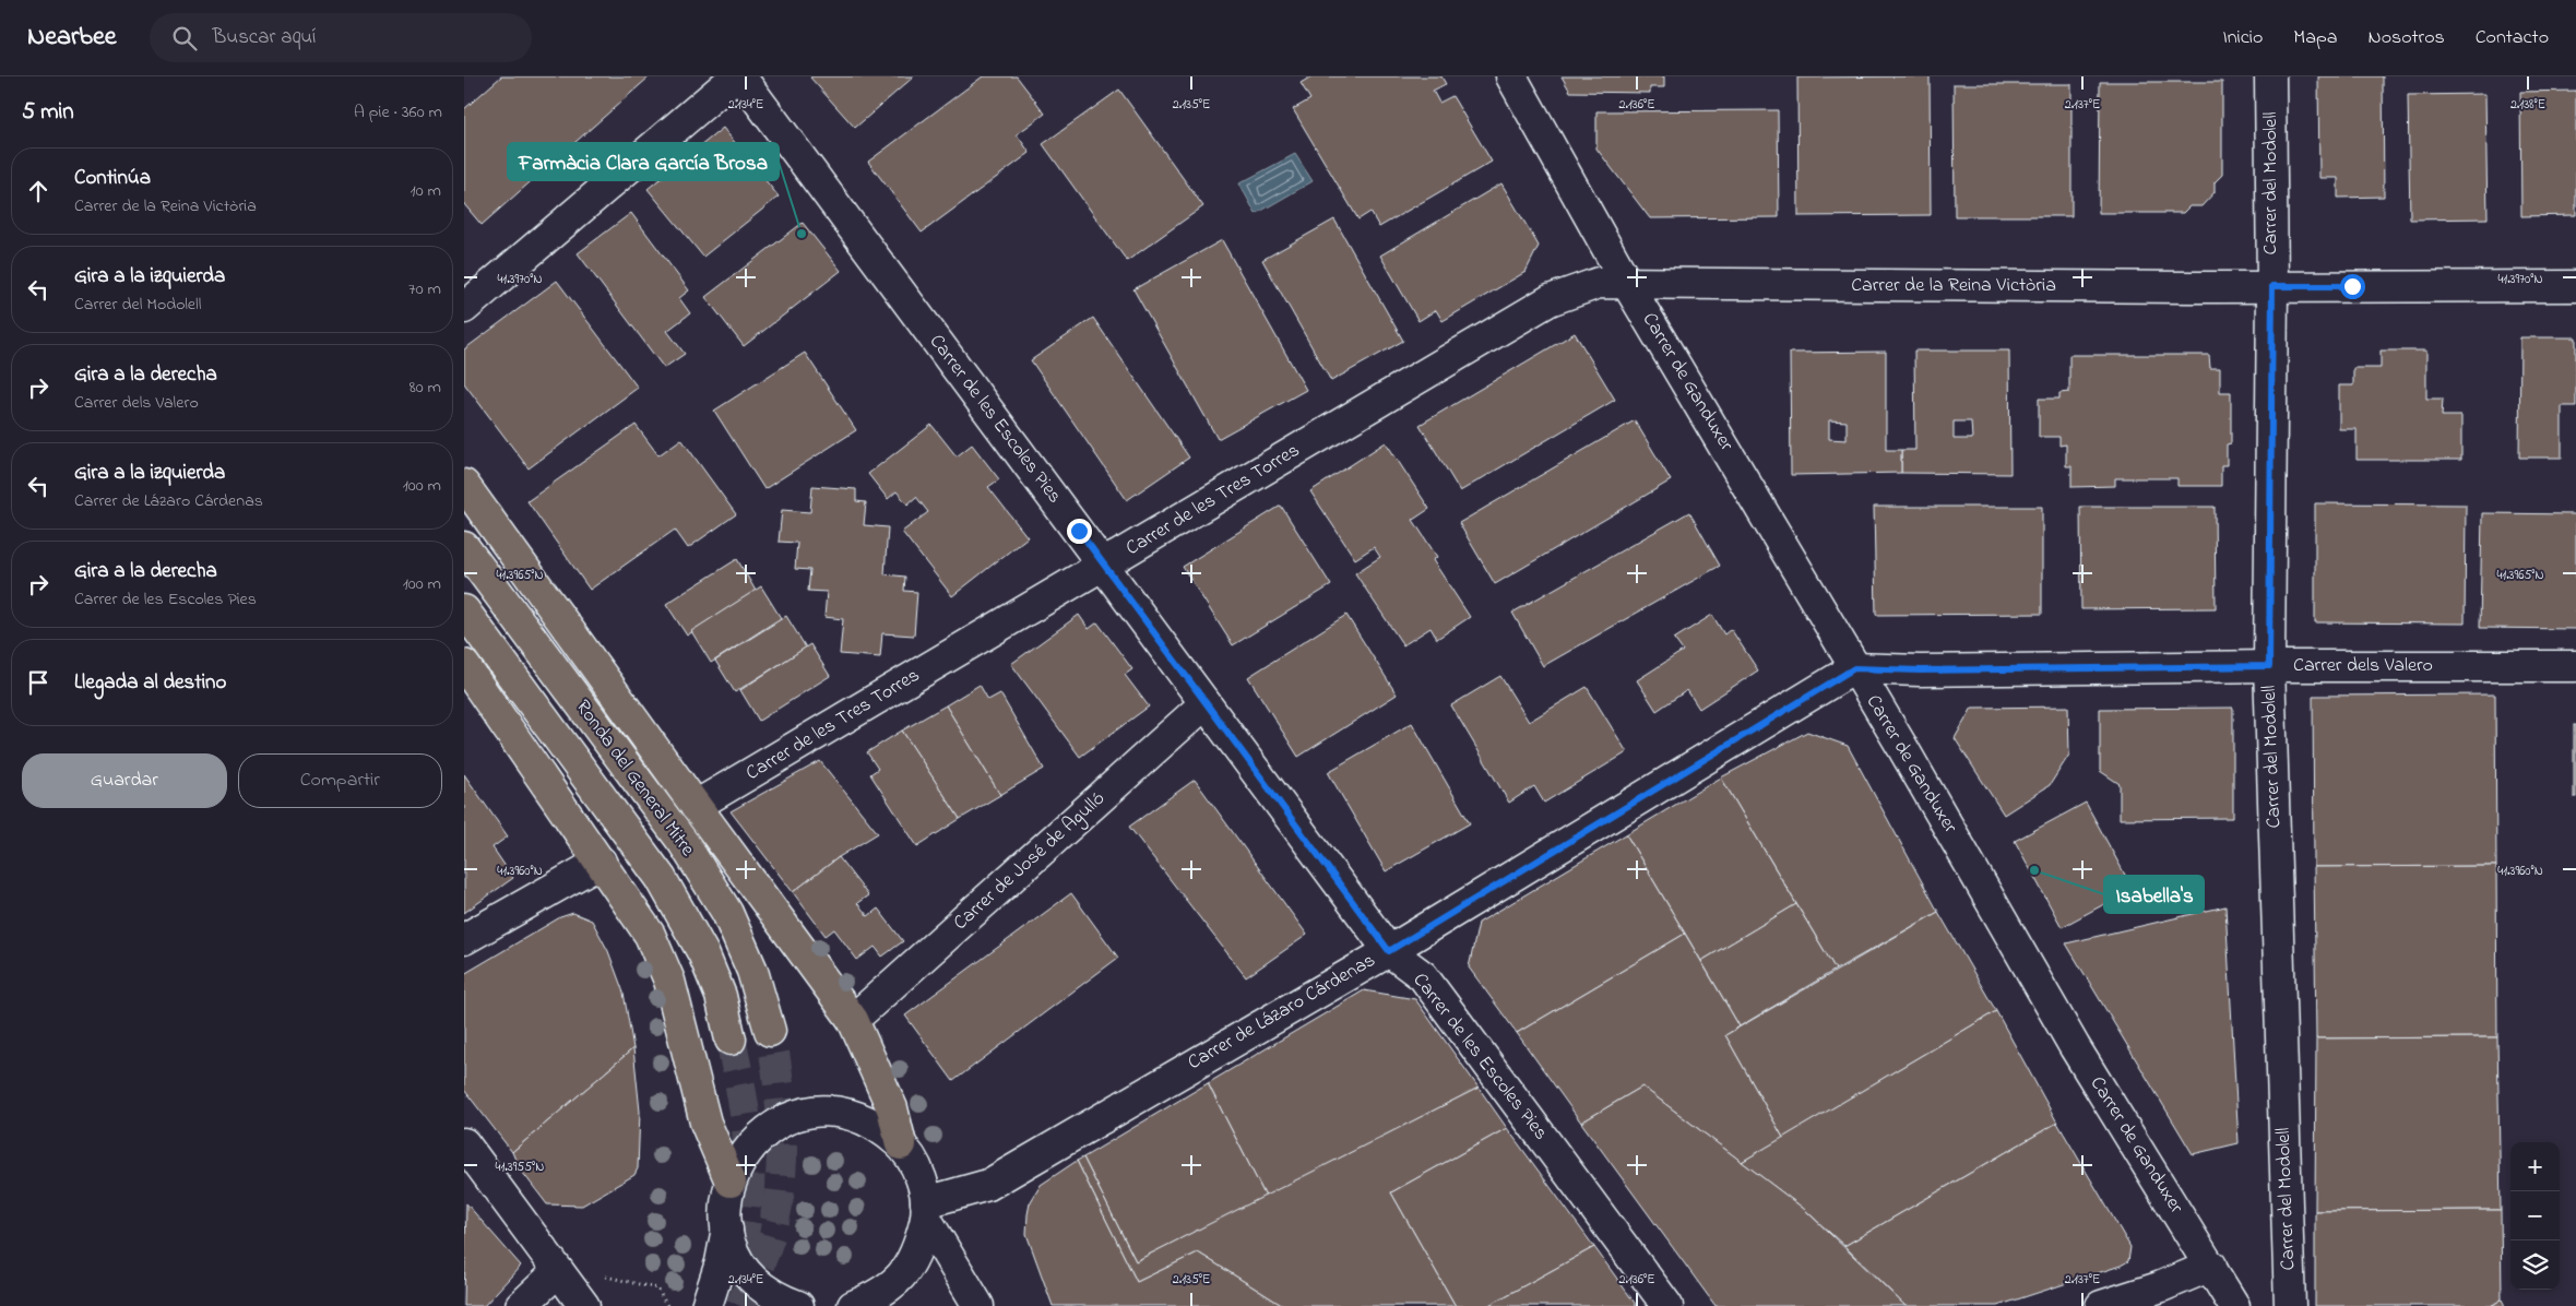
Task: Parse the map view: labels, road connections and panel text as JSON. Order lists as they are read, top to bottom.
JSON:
{
  "streets": {
    "main road": ["Ronda del General Mitre"],
    "street": [
      "Carrer del Modolell",
      "Carrer de la Reina Victòria",
      "Carrer de Ganduxer",
      "Carrer de les Escoles Pies",
      "Carrer de les Tres Torres",
      "Carrer dels Valero",
      "Carrer de José de Agulló",
      "Carrer de Lázaro Cárdenas"
    ]
  },
  "crossings": [
    ["Carrer del Modolell", "Carrer de la Reina Victòria"],
    ["Carrer del Modolell", "Carrer dels Valero"],
    ["Carrer de la Reina Victòria", "Carrer de Ganduxer"],
    ["Carrer de la Reina Victòria", "Carrer de les Tres Torres"],
    ["Carrer de Ganduxer", "Carrer de les Tres Torres"],
    ["Carrer de Ganduxer", "Carrer dels Valero"],
    ["Carrer de Ganduxer", "Carrer de Lázaro Cárdenas"],
    ["Carrer de les Escoles Pies", "Carrer de les Tres Torres"],
    ["Carrer de les Escoles Pies", "Carrer de José de Agulló"],
    ["Carrer de les Escoles Pies", "Carrer de Lázaro Cárdenas"],
    ["Carrer dels Valero", "Carrer de Lázaro Cárdenas"]
  ],
  "places": ["Farmàcia Clara García Brosa", "Isabella's"],
  "page": {
    "header": "Nearbee",
    "search": "Buscar aquí",
    "nav": [
      "Inicio",
      "Mapa",
      "Nosotros",
      "Contacto"
    ],
    "heading": ["5 min", "A pie · 360 m"],
    "list": [
      ["Continúa", "Carrer de la Reina Victòria", "10 m"],
      ["Gira a la izquierda", "Carrer del Modolell", "70 m"],
      ["Gira a la derecha", "Carrer dels Valero", "80 m"],
      ["Gira a la izquierda", "Carrer de Lázaro Cárdenas", "100 m"],
      ["Gira a la derecha", "Carrer de les Escoles Pies", "100 m"],
      "Llegada al destino"
    ],
    "buttons": ["Guardar", "Compartir"],
    "map_buttons": ["+", "−"]
  },
  "coordinates": [
    "2.134°E",
    "2.135°E",
    "2.136°E",
    "2.137°E",
    "2.138°E",
    "41.3970°N",
    "41.3965°N",
    "41.3960°N",
    "41.3955°N"
  ]
}
